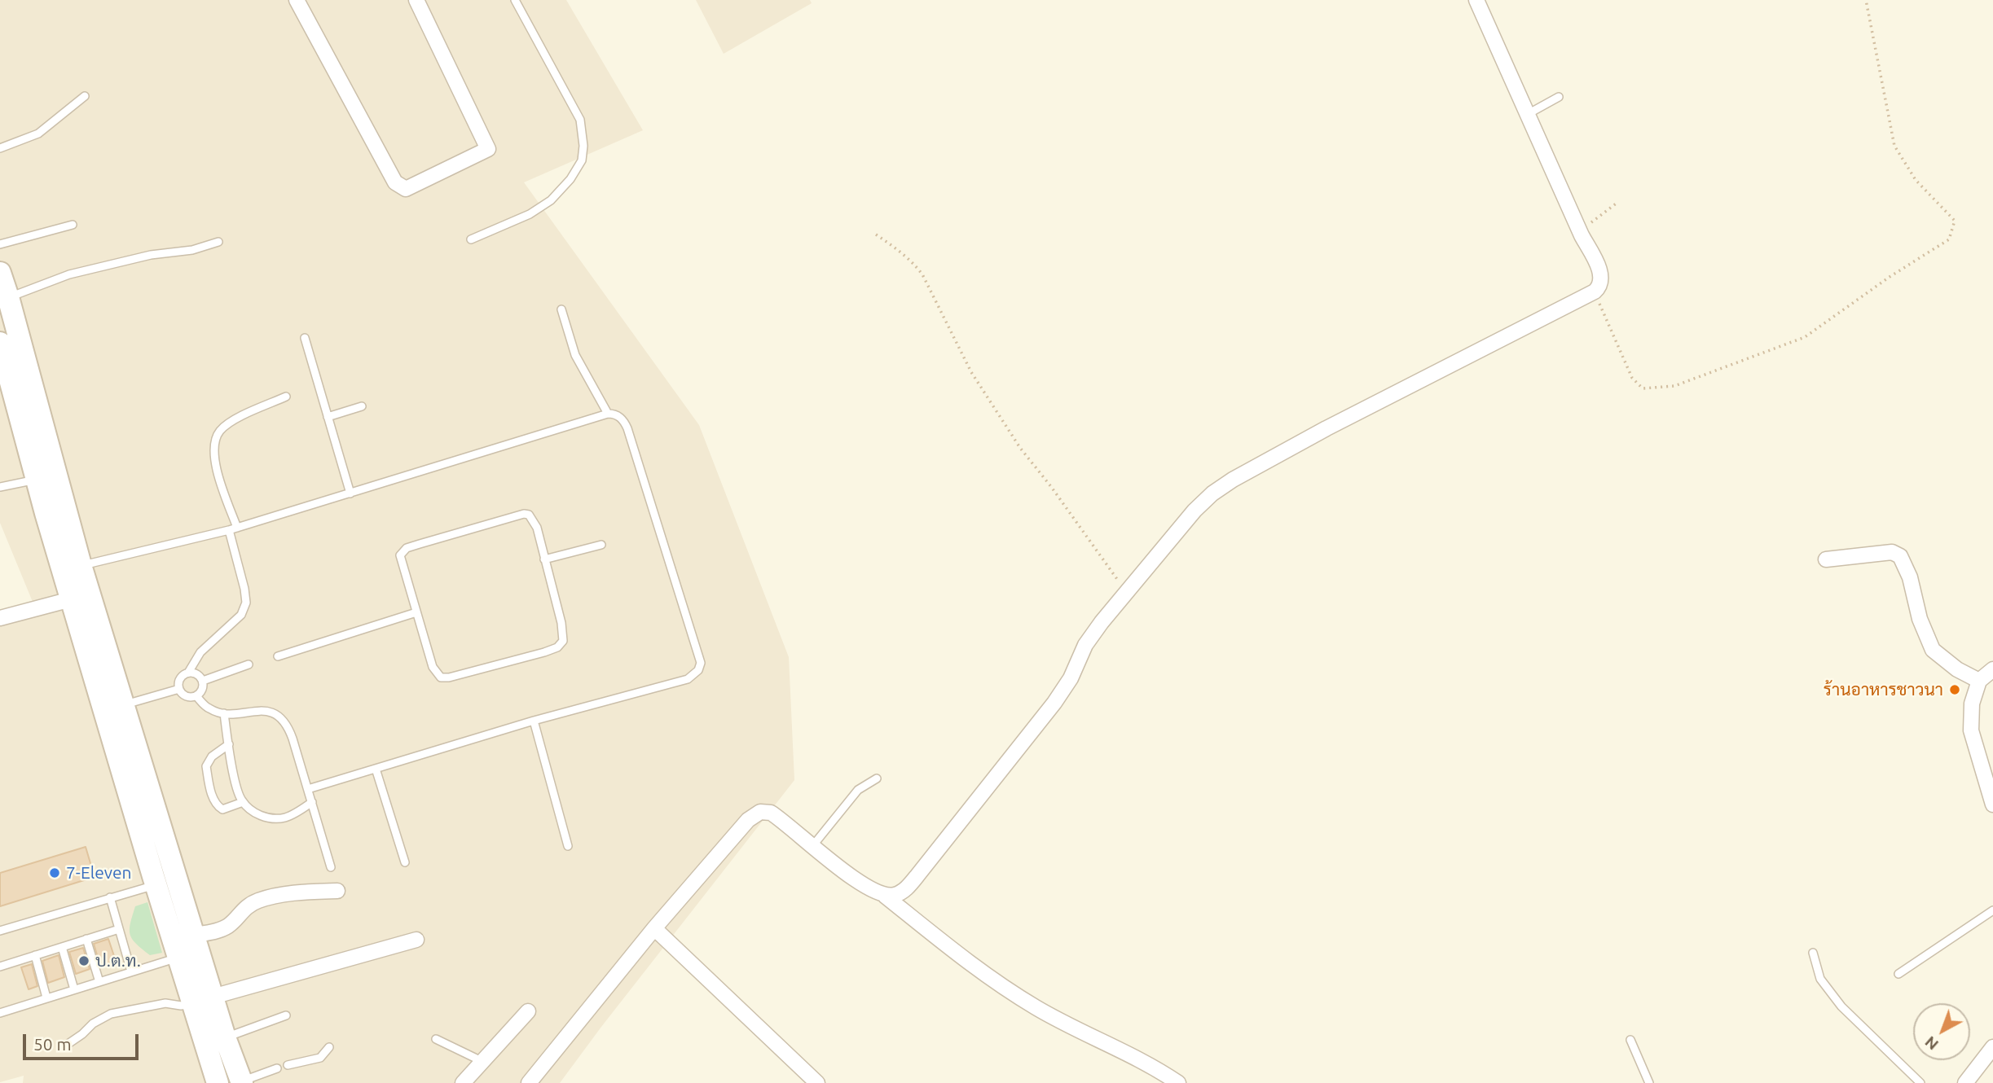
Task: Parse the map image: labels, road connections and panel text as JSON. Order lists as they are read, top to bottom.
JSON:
{
  "places": ["ร้านอาหารชาวนา", "7-Eleven", "ป.ต.ท."],
  "scale_bar": "50 m",
  "north": "bottom left"
}
